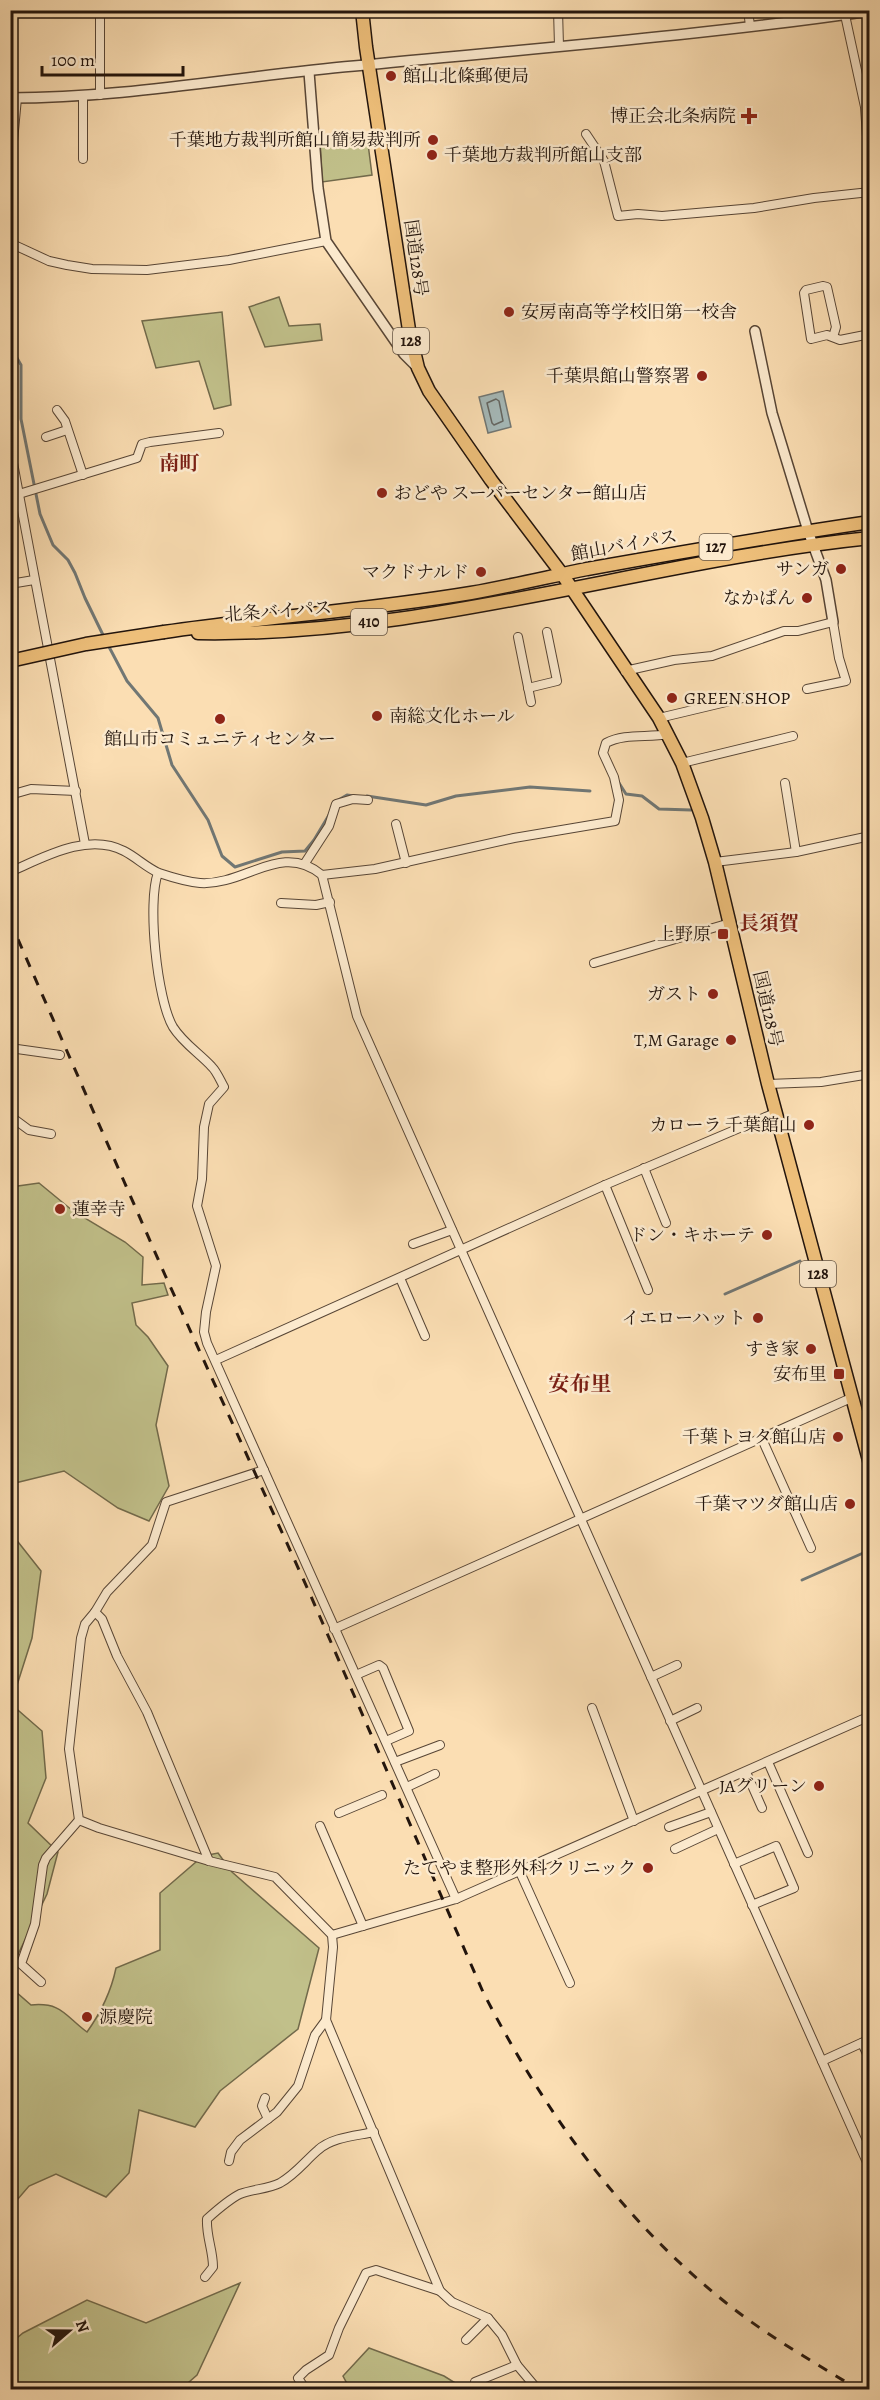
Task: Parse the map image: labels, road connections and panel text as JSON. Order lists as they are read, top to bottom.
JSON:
{
  "streets": {
    "highway": [
      "国道128号",
      "128",
      "館山バイパス",
      "127",
      "北条バイパス",
      "410"
    ]
  },
  "crossings": [
    ["国道128号", "128"],
    ["国道128号", "館山バイパス"],
    ["国道128号", "北条バイパス"],
    ["128", "館山バイパス"],
    ["128", "北条バイパス"],
    ["館山バイパス", "北条バイパス"]
  ],
  "districts": ["南町", "長須賀", "安布里"],
  "places": {
    "other": [
      "館山北條郵便局",
      "千葉地方裁判所館山簡易裁判所",
      "千葉地方裁判所館山支部",
      "安房南高等学校旧第一校舎",
      "千葉県館山警察署",
      "おどや スーパーセンター館山店",
      "サンガ",
      "マクドナルド",
      "なかぱん",
      "GREEN SHOP",
      "南総文化ホール",
      "館山市コミュニティセンター",
      "ガスト",
      "T,M Garage",
      "カローラ 千葉館山",
      "蓮幸寺",
      "ドン・キホーテ",
      "イエローハット",
      "すき家",
      "千葉トヨタ館山店",
      "千葉マツダ館山店",
      "JAグリーン",
      "たてやま整形外科クリニック",
      "源慶院"
    ],
    "health": ["博正会北条病院"],
    "transit": ["上野原", "安布里"]
  },
  "scale_bar": "100 m",
  "north": "right"
}
